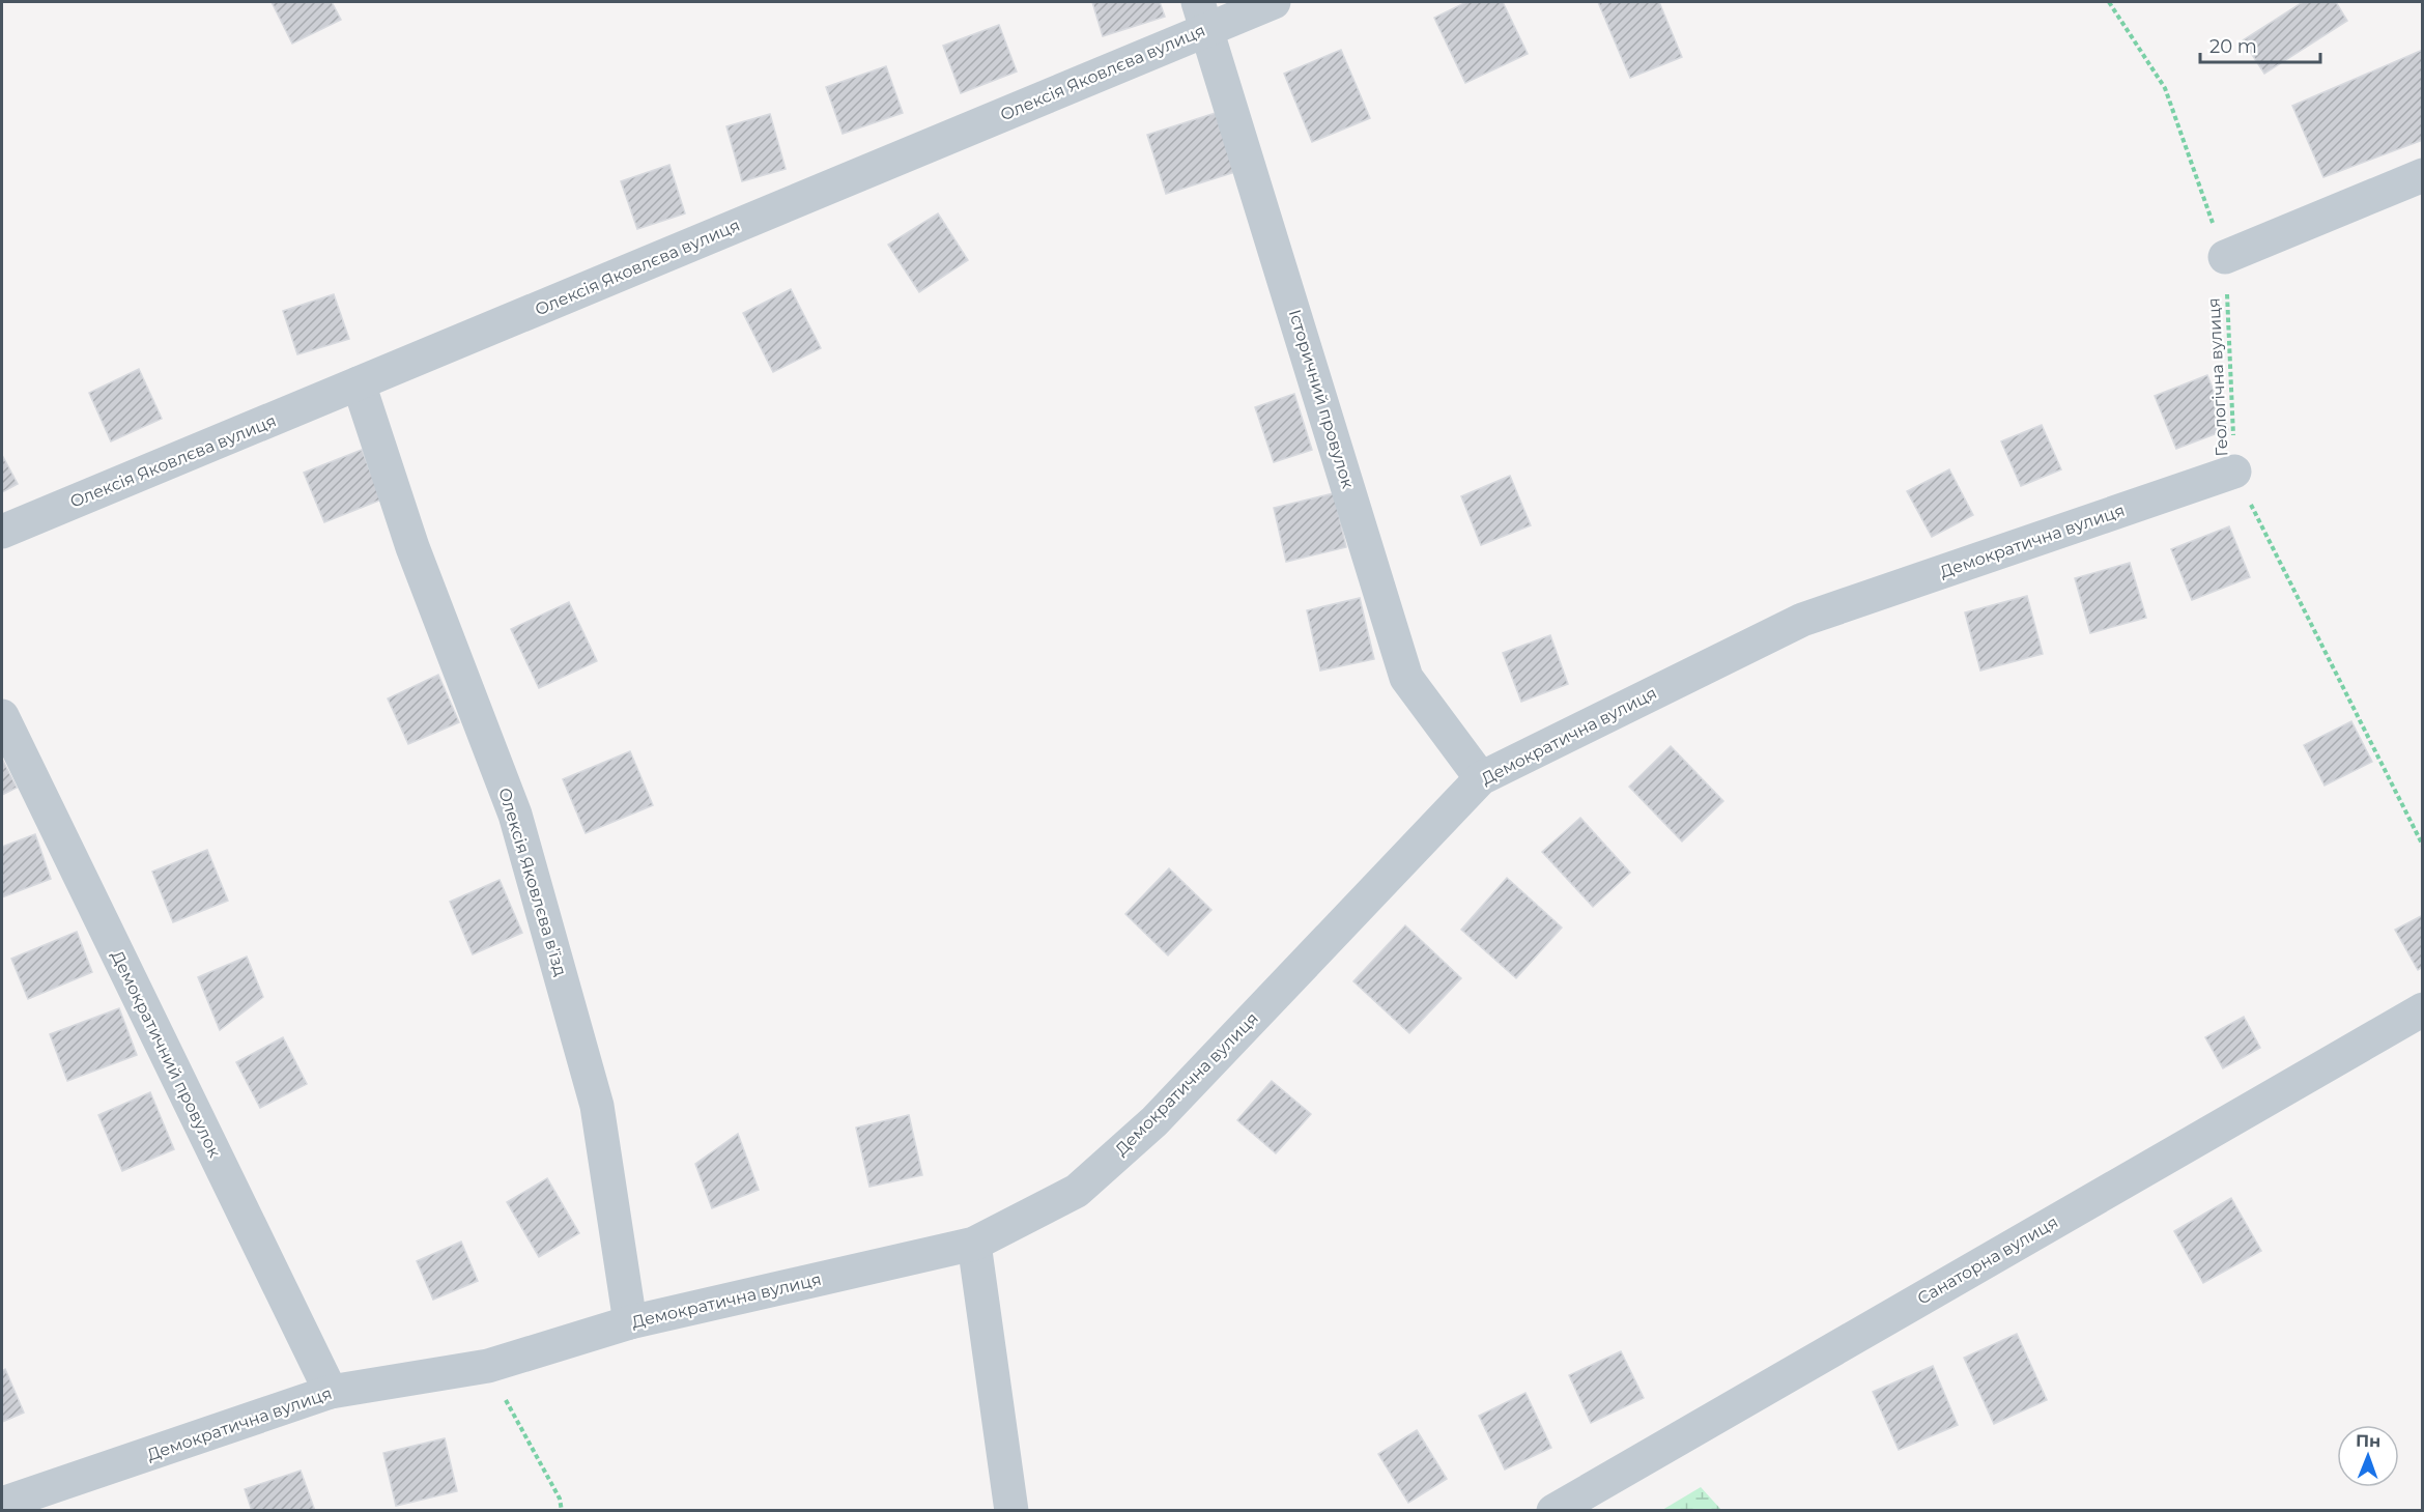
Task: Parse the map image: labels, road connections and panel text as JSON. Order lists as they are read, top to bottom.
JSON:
{
  "streets": {
    "street": [
      "Олексія Яковлєва вулиця",
      "Історичний провулок",
      "Демократична вулиця",
      "Олексія Яковлєва в’їзд",
      "Демократичний провулок",
      "Санаторна вулиця"
    ],
    "path": ["Геологічна вулиця"]
  },
  "crossings": [
    ["Олексія Яковлєва вулиця", "Історичний провулок"],
    ["Олексія Яковлєва вулиця", "Олексія Яковлєва в’їзд"],
    ["Геологічна вулиця", "Демократична вулиця"],
    ["Історичний провулок", "Демократична вулиця"],
    ["Демократична вулиця", "Олексія Яковлєва в’їзд"],
    ["Демократична вулиця", "Демократичний провулок"]
  ],
  "scale_bar": "20 m",
  "north": "top"
}
